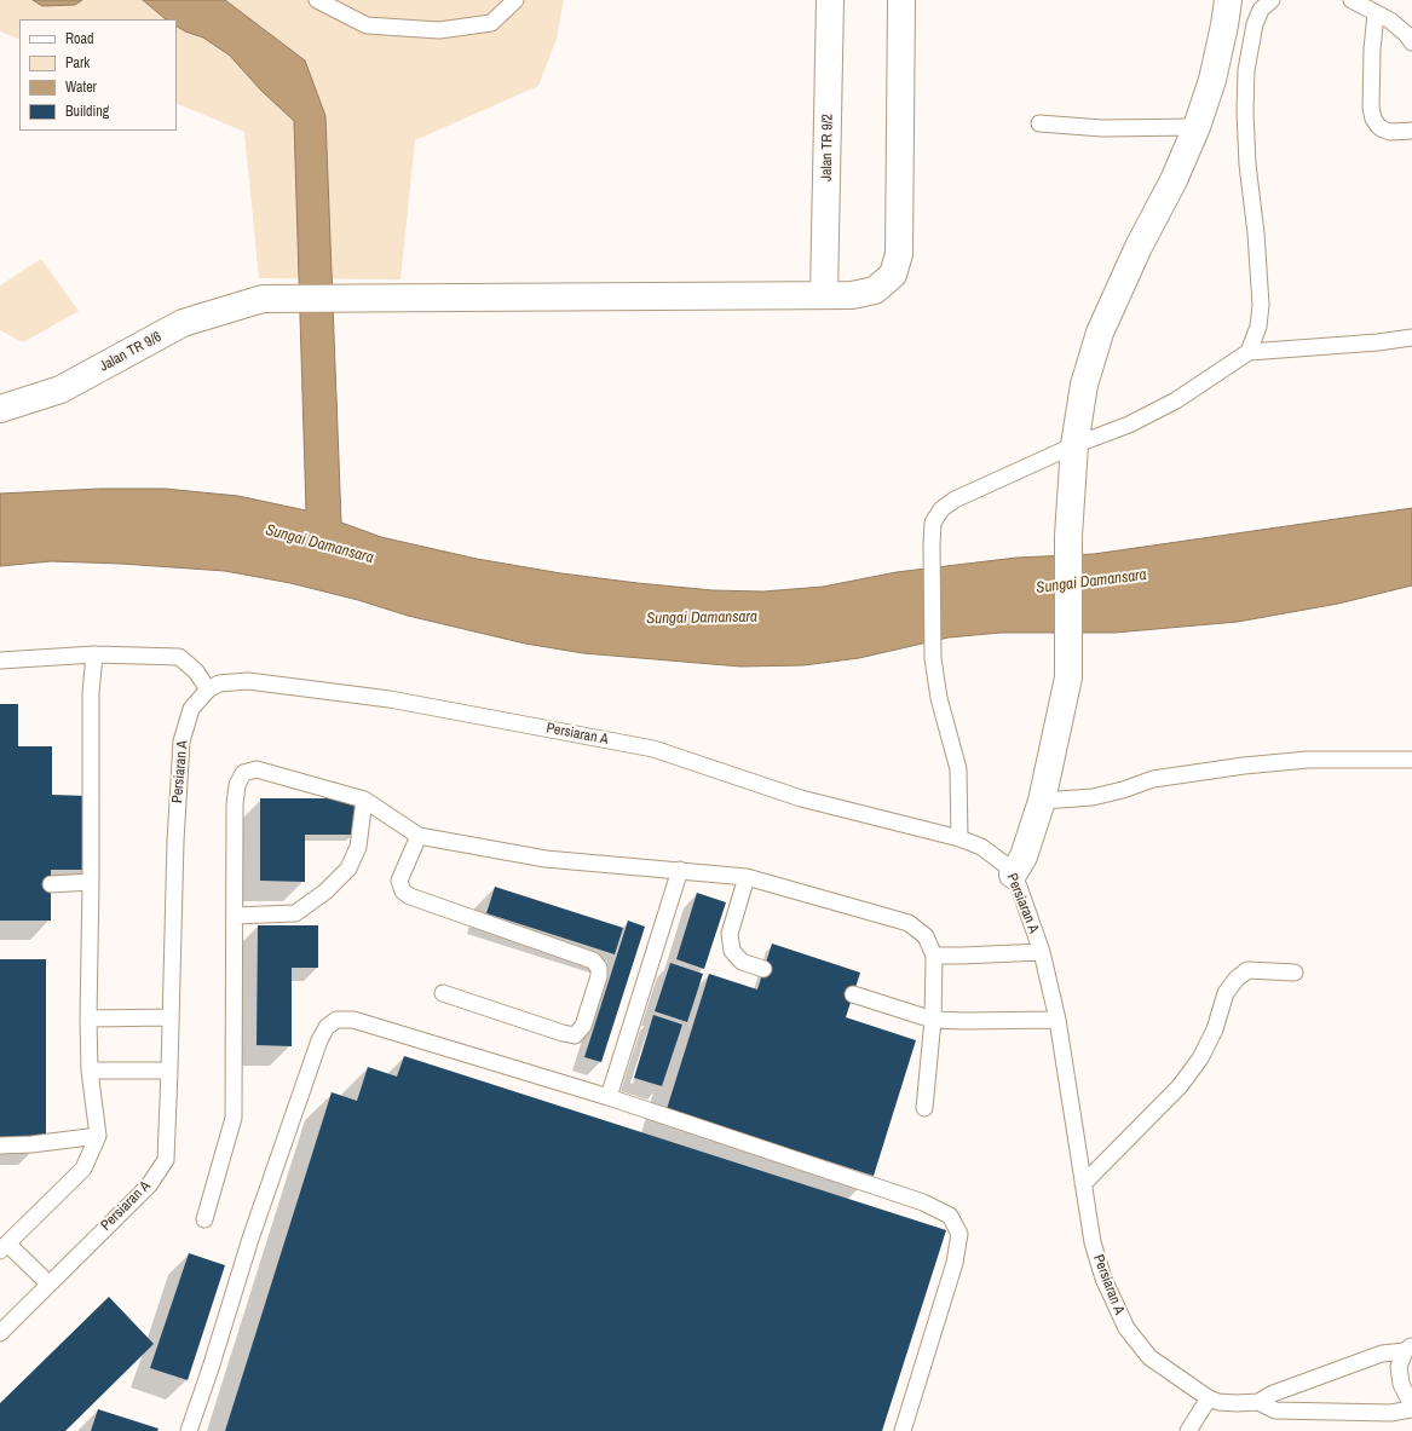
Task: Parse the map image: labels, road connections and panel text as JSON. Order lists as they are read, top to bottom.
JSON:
{
  "streets": {
    "street": ["Jalan TR 9/2", "Jalan TR 9/6"],
    "lane": ["Persiaran A"]
  },
  "crossings": [
    ["Jalan TR 9/2", "Jalan TR 9/6"]
  ],
  "water": ["Sungai Damansara"],
  "legend": [
    "Road",
    "Park",
    "Water",
    "Building"
  ]
}
